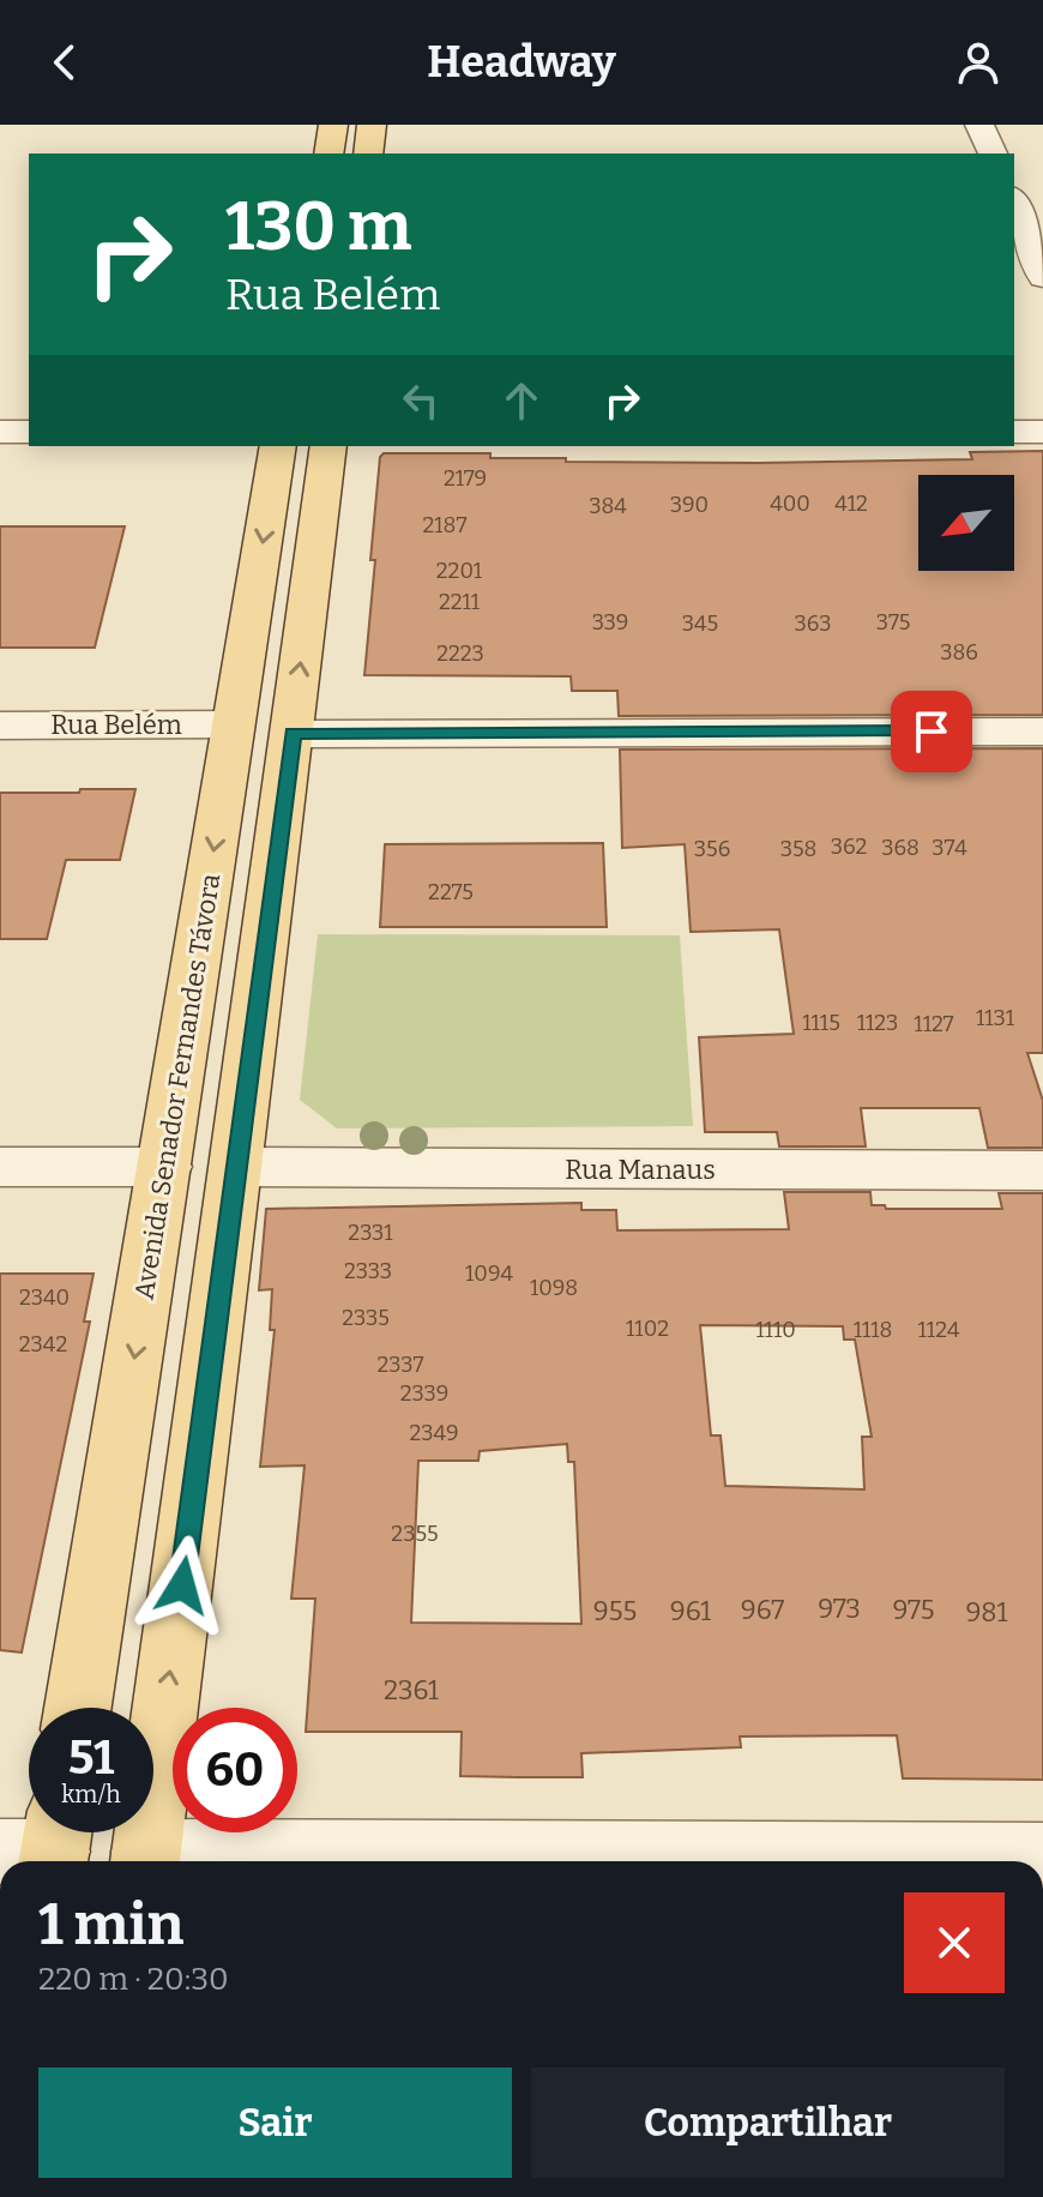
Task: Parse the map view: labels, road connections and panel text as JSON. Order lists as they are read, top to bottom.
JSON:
{
  "streets": {
    "main road": ["Avenida Senador Fernandes Távora"],
    "street": ["Rua Belém", "Rua Manaus"]
  },
  "crossings": [
    ["Rua Belém", "Avenida Senador Fernandes Távora"]
  ],
  "house_numbers": [
    "2179",
    "400",
    "412",
    "390",
    "384",
    "2187",
    "2201",
    "2211",
    "339",
    "375",
    "345",
    "363",
    "386",
    "2223",
    "362",
    "368",
    "374",
    "356",
    "358",
    "2275",
    "1131",
    "1115",
    "1123",
    "1127",
    "2331",
    "2333",
    "1094",
    "1098",
    "2340",
    "2335",
    "1102",
    "1110",
    "1118",
    "1124",
    "2342",
    "2337",
    "2339",
    "2349",
    "2355",
    "973",
    "967",
    "975",
    "955",
    "961",
    "981",
    "2361"
  ],
  "north": "bottom left",
  "page": {
    "header": "Headway",
    "turn": ["130 m", "Rua Belém"],
    "speed": "51 km/h",
    "limit": "60",
    "heading": ["1 min", "220 m · 20:30"],
    "buttons": ["Sair", "Compartilhar"]
  }
}
